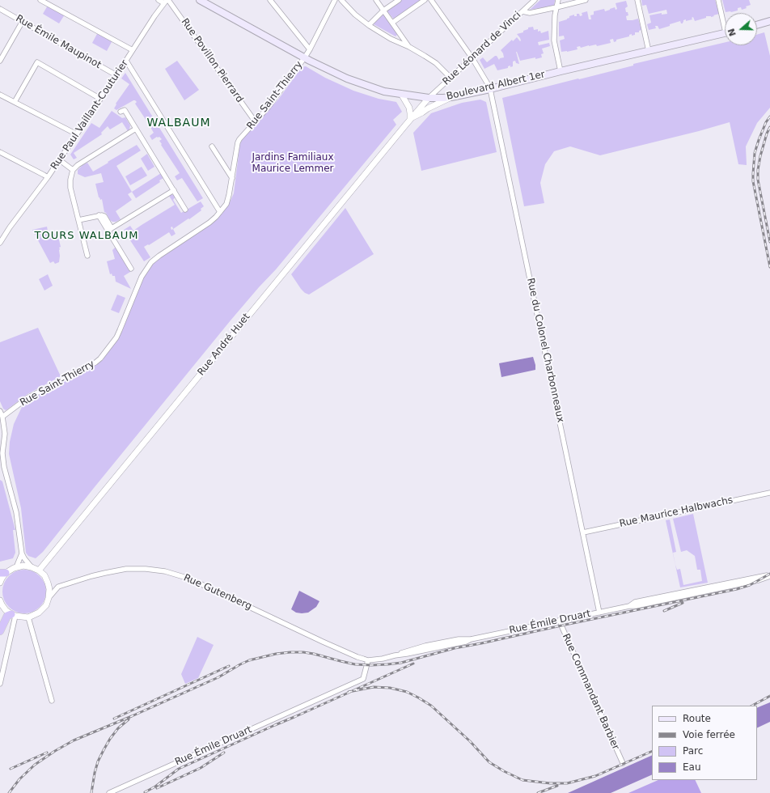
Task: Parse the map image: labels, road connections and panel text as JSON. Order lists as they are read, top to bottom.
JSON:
{
  "streets": {
    "main road": ["Boulevard Albert 1er"],
    "street": [
      "Rue Émile Maupinot",
      "Rue Léonard de Vinci",
      "Rue Povillon Pierrard",
      "Rue Saint-Thierry",
      "Rue Paul Vaillant-Couturier",
      "Rue André Huet",
      "Rue du Colonel Charbonneaux",
      "Rue Maurice Halbwachs",
      "Rue Gutenberg",
      "Rue Émile Druart",
      "Rue Commandant Barbier"
    ]
  },
  "crossings": [
    ["Rue Émile Maupinot", "Rue Paul Vaillant-Couturier"],
    ["Rue Léonard de Vinci", "Boulevard Albert 1er"],
    ["Rue Léonard de Vinci", "Rue André Huet"],
    ["Rue Léonard de Vinci", "Rue du Colonel Charbonneaux"],
    ["Rue Povillon Pierrard", "Rue Saint-Thierry"],
    ["Rue Povillon Pierrard", "Rue Paul Vaillant-Couturier"],
    ["Boulevard Albert 1er", "Rue Saint-Thierry"],
    ["Boulevard Albert 1er", "Rue André Huet"],
    ["Boulevard Albert 1er", "Rue du Colonel Charbonneaux"],
    ["Rue du Colonel Charbonneaux", "Rue Maurice Halbwachs"],
    ["Rue du Colonel Charbonneaux", "Rue Émile Druart"],
    ["Rue Gutenberg", "Rue Émile Druart"],
    ["Rue Émile Druart", "Rue Commandant Barbier"]
  ],
  "districts": ["WALBAUM", "TOURS WALBAUM"],
  "parks": ["Jardins Familiaux Maurice Lemmer"],
  "legend": [
    "Route",
    "Voie ferrée",
    "Parc",
    "Eau"
  ],
  "north": "left"
}
